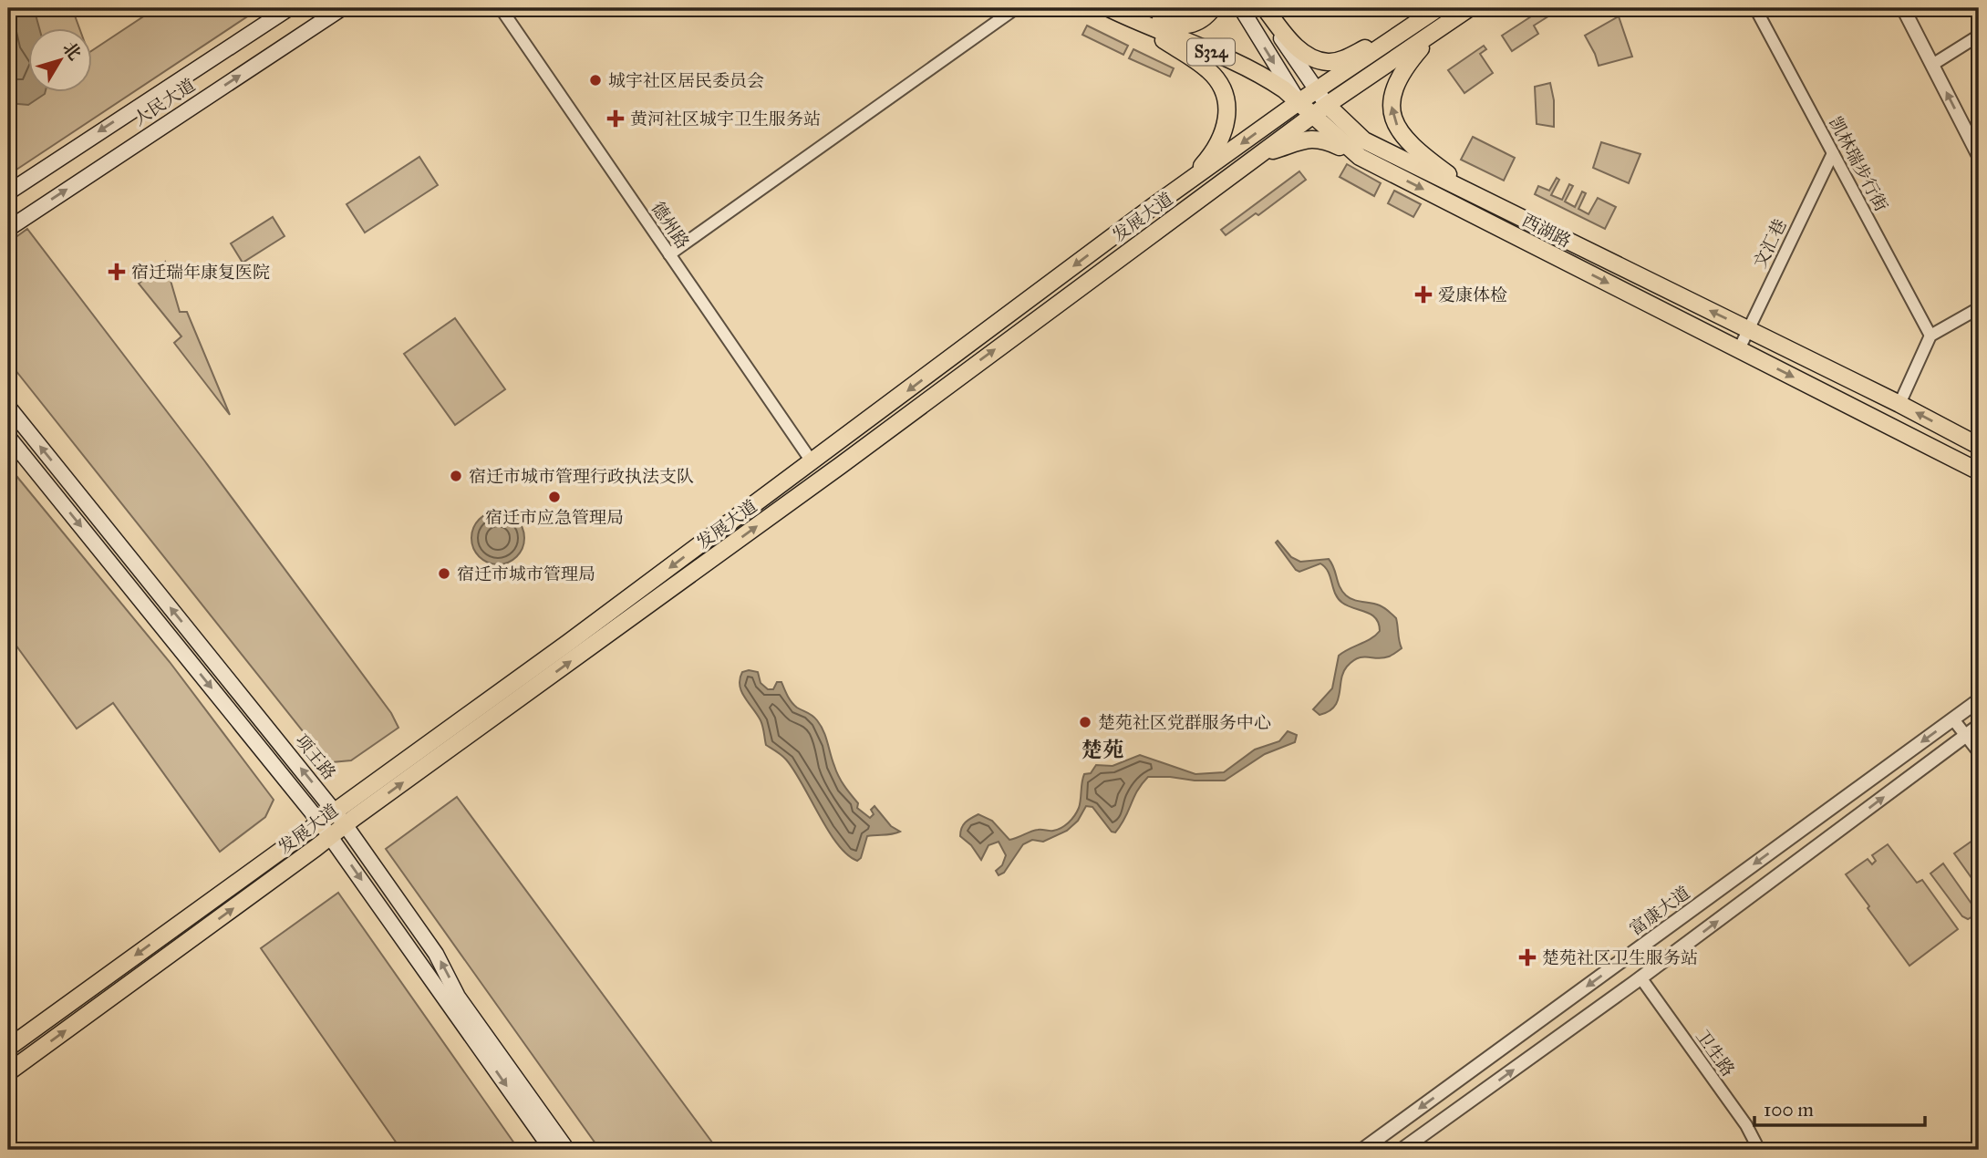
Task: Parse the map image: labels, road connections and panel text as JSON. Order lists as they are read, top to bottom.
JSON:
{
  "streets": {
    "main road": [
      "S324",
      "人民大道",
      "发展大道",
      "西湖路",
      "项王路"
    ],
    "street": [
      "凯林瑞步行街",
      "德州路",
      "文汇巷",
      "富康大道",
      "卫生路"
    ]
  },
  "crossings": [
    ["凯林瑞步行街", "文汇巷"],
    ["发展大道", "德州路"],
    ["发展大道", "西湖路"],
    ["发展大道", "项王路"],
    ["西湖路", "文汇巷"]
  ],
  "districts": ["楚苑"],
  "places": {
    "other": [
      "城宇社区居民委员会",
      "宿迁市城市管理行政执法支队",
      "宿迁市应急管理局",
      "宿迁市城市管理局",
      "楚苑社区党群服务中心"
    ],
    "health": [
      "黄河社区城宇卫生服务站",
      "宿迁瑞年康复医院",
      "爱康体检",
      "楚苑社区卫生服务站"
    ]
  },
  "scale_bar": "100 m",
  "north": "top right"
}
